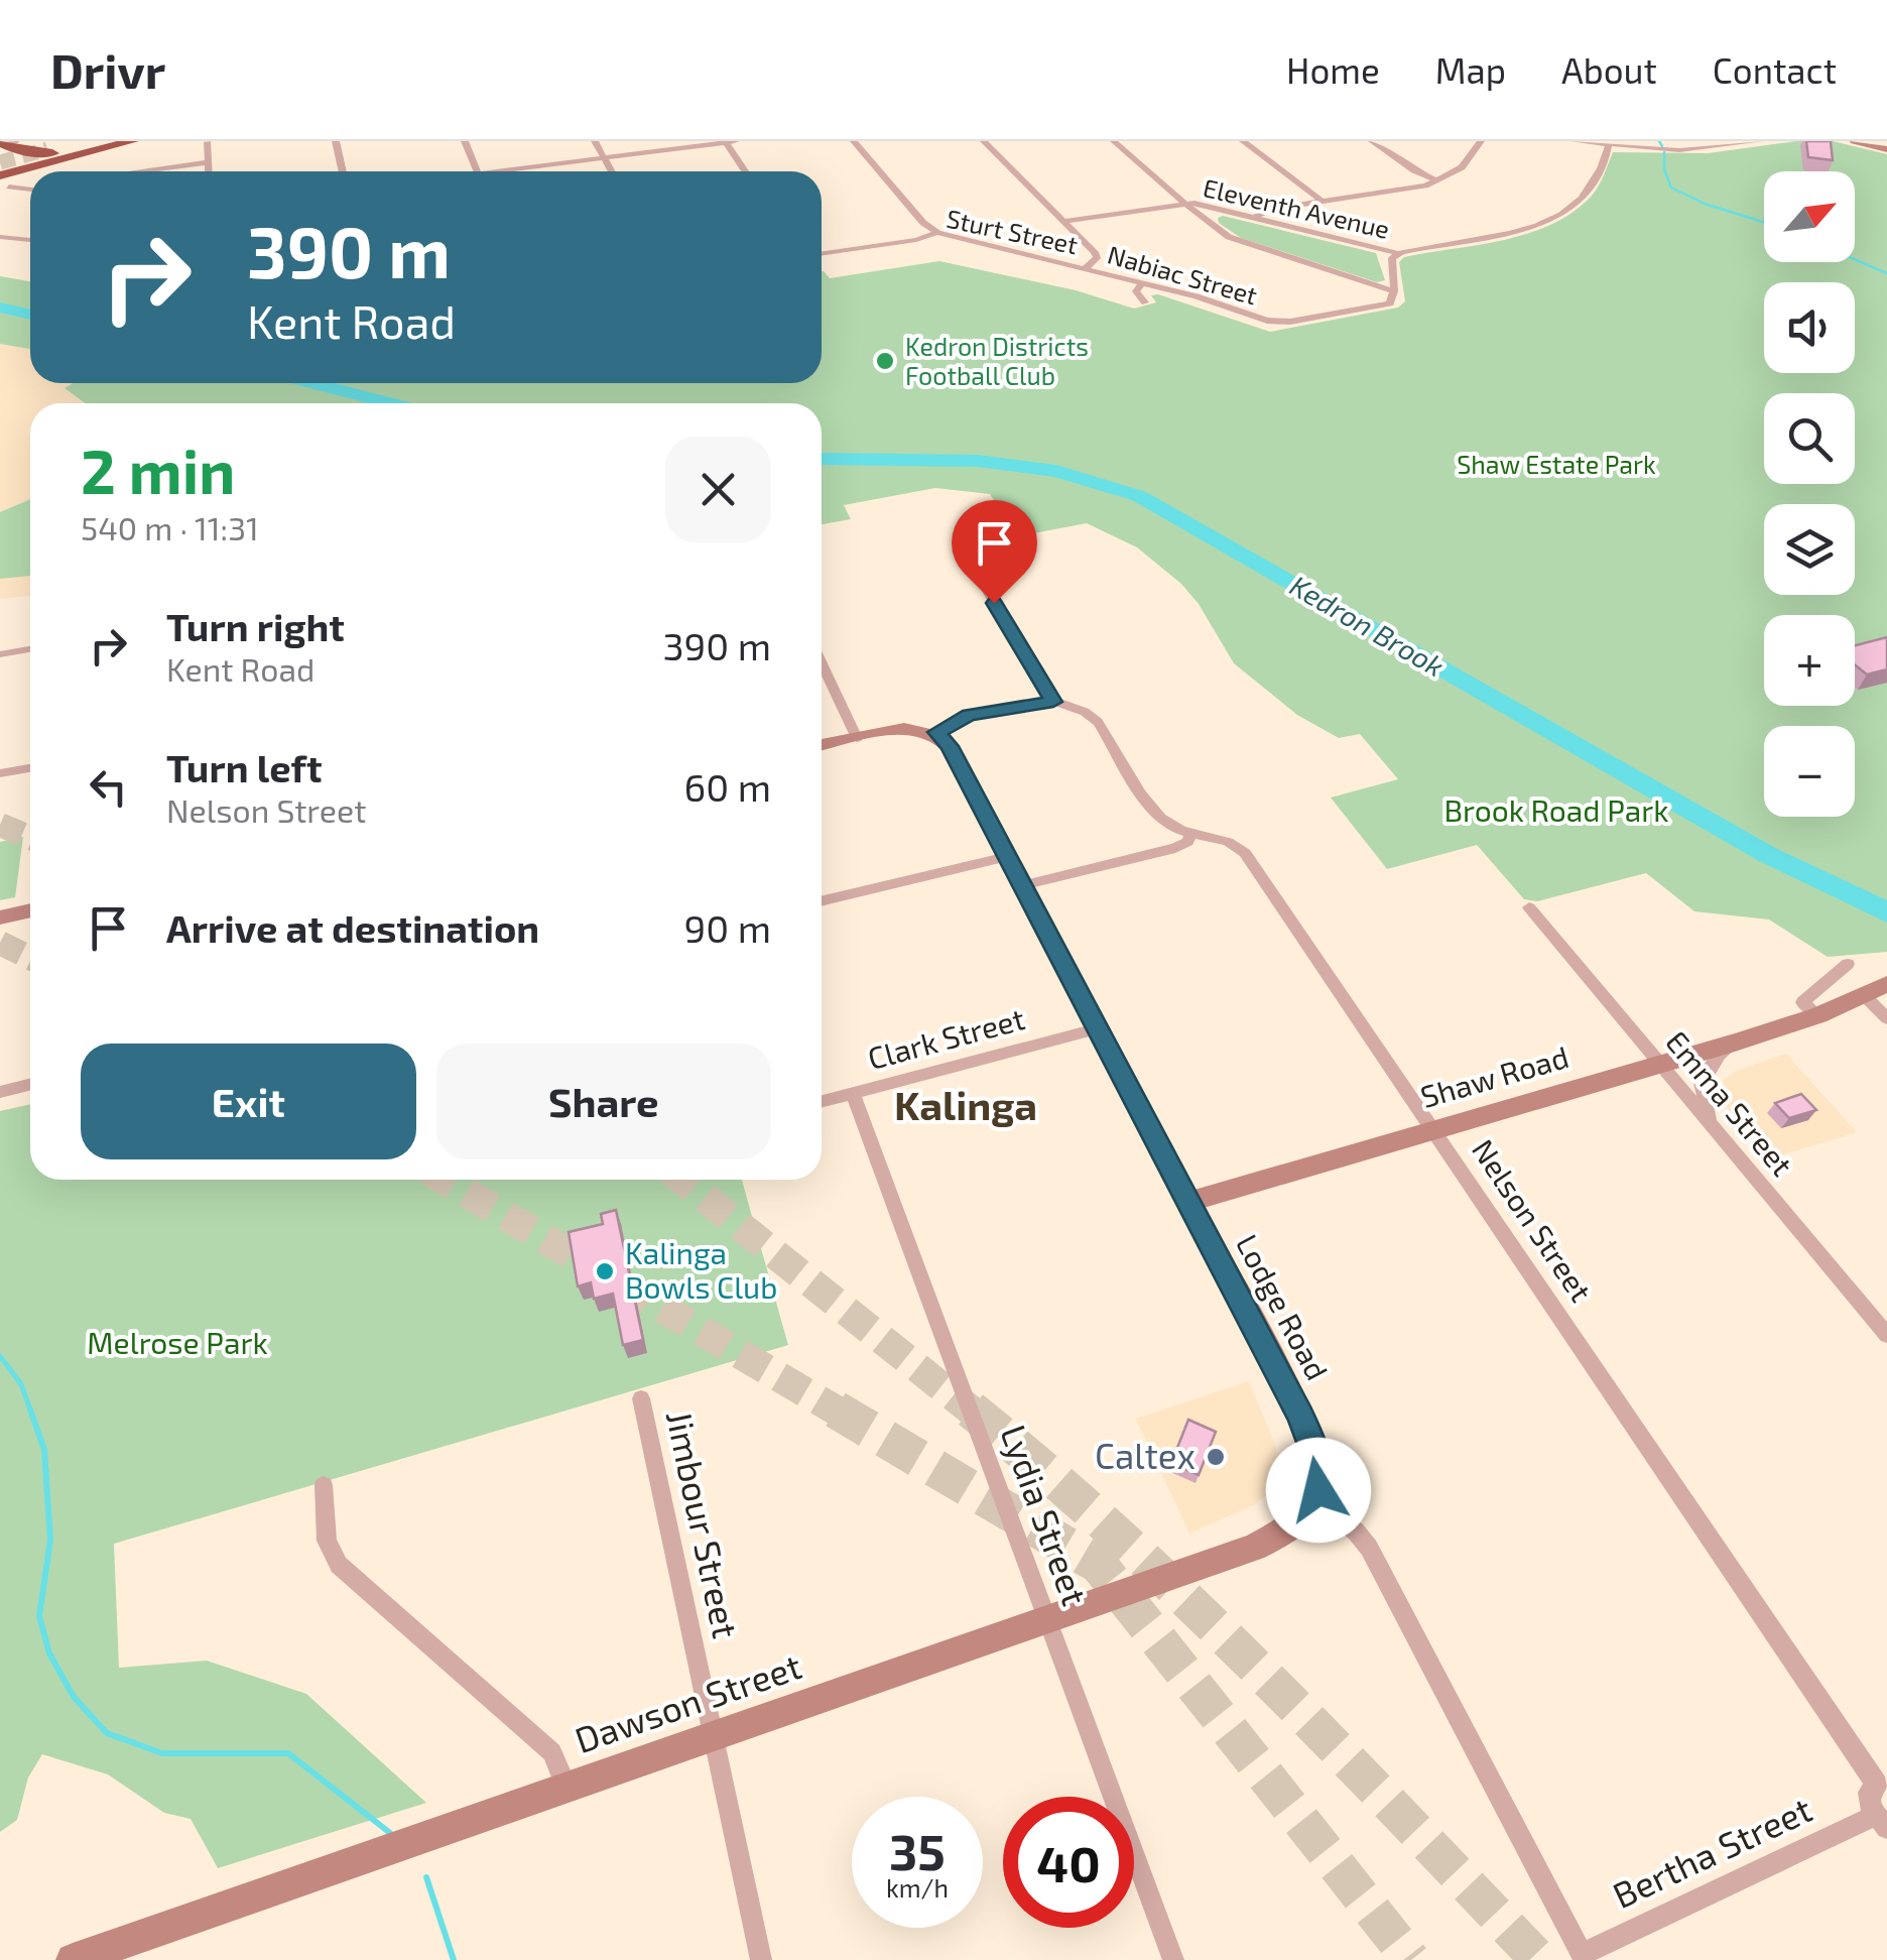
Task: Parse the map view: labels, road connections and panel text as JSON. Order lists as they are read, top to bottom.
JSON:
{
  "streets": {
    "street": [
      "Eleventh Avenue",
      "Sturt Street",
      "Nabiac Street",
      "Clark Street",
      "Shaw Road",
      "Emma Street",
      "Nelson Street",
      "Lodge Road",
      "Lydia Street",
      "Jimbour Street",
      "Dawson Street",
      "Bertha Street"
    ]
  },
  "crossings": [
    ["Eleventh Avenue", "Nabiac Street"],
    ["Sturt Street", "Nabiac Street"],
    ["Clark Street", "Lodge Road"],
    ["Clark Street", "Lydia Street"],
    ["Shaw Road", "Emma Street"],
    ["Shaw Road", "Nelson Street"],
    ["Shaw Road", "Lodge Road"],
    ["Nelson Street", "Bertha Street"],
    ["Lodge Road", "Dawson Street"],
    ["Lydia Street", "Dawson Street"],
    ["Jimbour Street", "Dawson Street"]
  ],
  "districts": ["Kalinga"],
  "water": ["Kedron Brook"],
  "parks": ["Shaw Estate Park", "Brook Road Park", "Melrose Park"],
  "places": ["Kedron Districts Football Club", "Kalinga Bowls Club", "Caltex"],
  "north": "top right",
  "page": {
    "header": "Drivr",
    "nav": [
      "Home",
      "Map",
      "About",
      "Contact"
    ],
    "map_buttons": ["+", "−"],
    "turn": ["390 m", "Kent Road"],
    "heading": ["2 min", "540 m · 11:31"],
    "list": [
      {
        "name": "Turn right",
        "note": "Kent Road",
        "value": "390 m"
      },
      {
        "name": "Turn left",
        "note": "Nelson Street",
        "value": "60 m"
      },
      {
        "name": "Arrive at destination",
        "value": "90 m"
      }
    ],
    "buttons": ["Exit", "Share"],
    "speed": "35 km/h",
    "limit": "40"
  }
}
